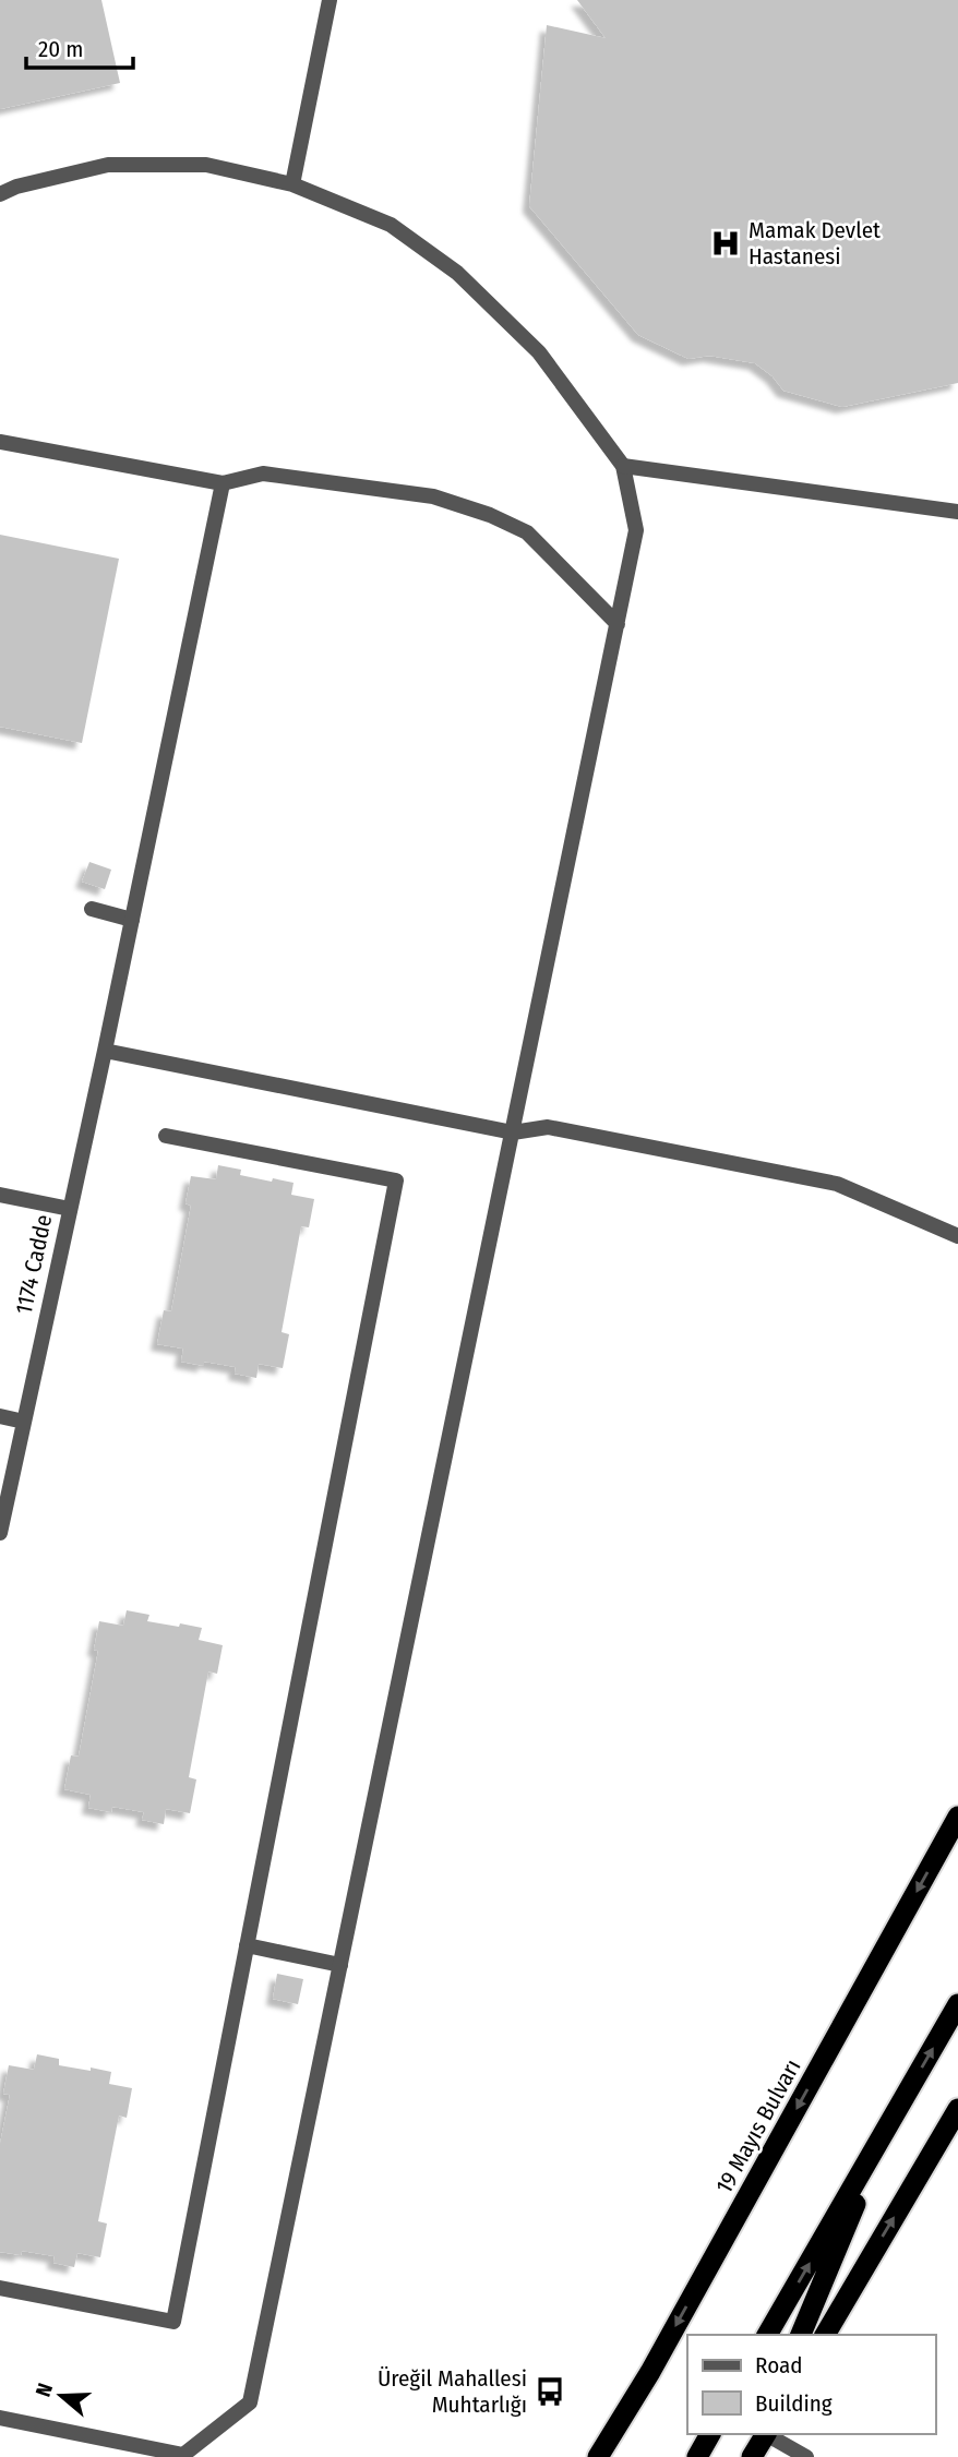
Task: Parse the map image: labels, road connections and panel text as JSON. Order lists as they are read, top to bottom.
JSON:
{
  "streets": {
    "highway": ["19 Mayıs Bulvarı"],
    "street": ["1174 Cadde"]
  },
  "places": {
    "hospital": ["Mamak Devlet Hastanesi"],
    "bus stop": ["Üreğil Mahallesi Muhtarlığı"]
  },
  "legend": ["Road", "Building"],
  "scale_bar": "20 m",
  "north": "left"
}
